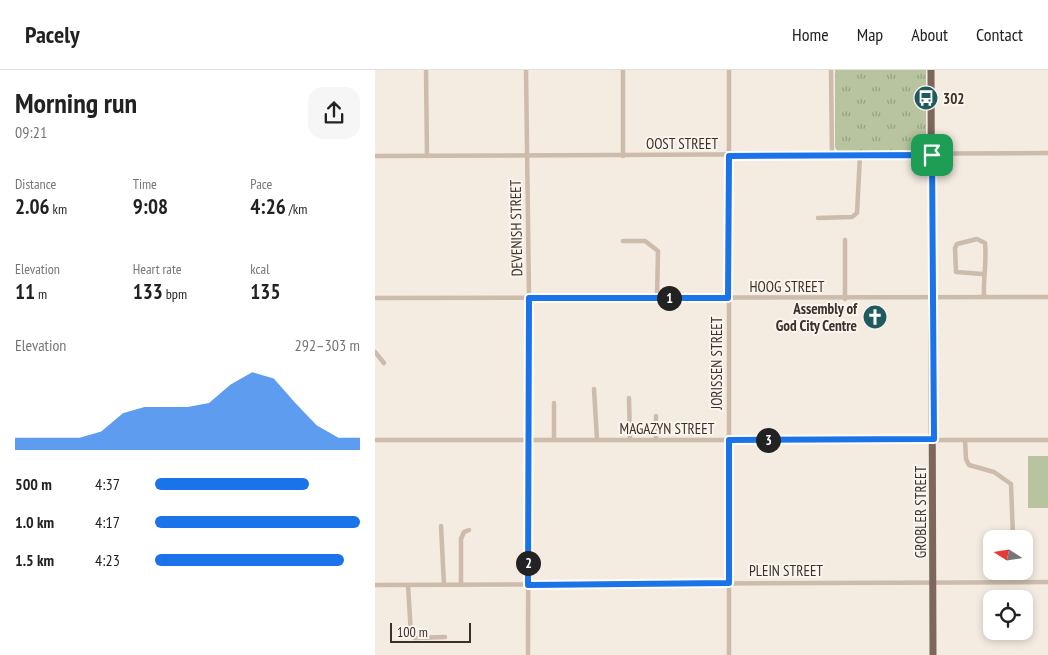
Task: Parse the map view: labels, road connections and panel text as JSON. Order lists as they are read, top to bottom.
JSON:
{
  "streets": {
    "main road": ["GROBLER STREET"],
    "street": [
      "OOST STREET",
      "DEVENISH STREET",
      "HOOG STREET",
      "JORISSEN STREET",
      "MAGAZYN STREET",
      "PLEIN STREET"
    ]
  },
  "crossings": [
    ["OOST STREET", "DEVENISH STREET"],
    ["OOST STREET", "JORISSEN STREET"],
    ["OOST STREET", "GROBLER STREET"],
    ["DEVENISH STREET", "HOOG STREET"],
    ["DEVENISH STREET", "MAGAZYN STREET"],
    ["DEVENISH STREET", "PLEIN STREET"],
    ["HOOG STREET", "JORISSEN STREET"],
    ["HOOG STREET", "GROBLER STREET"],
    ["JORISSEN STREET", "MAGAZYN STREET"],
    ["JORISSEN STREET", "PLEIN STREET"],
    ["MAGAZYN STREET", "GROBLER STREET"],
    ["GROBLER STREET", "PLEIN STREET"]
  ],
  "places": {
    "bus stop": ["302"],
    "church": ["Assembly of God City Centre"]
  },
  "scale_bar": "100 m",
  "north": "left",
  "page": {
    "header": "Pacely",
    "nav": [
      "Home",
      "Map",
      "About",
      "Contact"
    ],
    "heading": ["Morning run", "09:21"],
    "stats": [
      ["Distance", "2.06 km"],
      ["Time", "9:08"],
      ["Pace", "4:26 /km"],
      ["Elevation", "11 m"],
      ["Heart rate", "133 bpm"],
      ["kcal", "135"]
    ],
    "pins": ["1", "3", "2"],
    "chart": ["Elevation", "292–303 m"],
    "list": [
      {
        "name": "500 m",
        "note": "4:37"
      },
      {
        "name": "1.0 km",
        "note": "4:17"
      },
      {
        "name": "1.5 km",
        "note": "4:23"
      }
    ],
    "scale": "100 m"
  }
}
